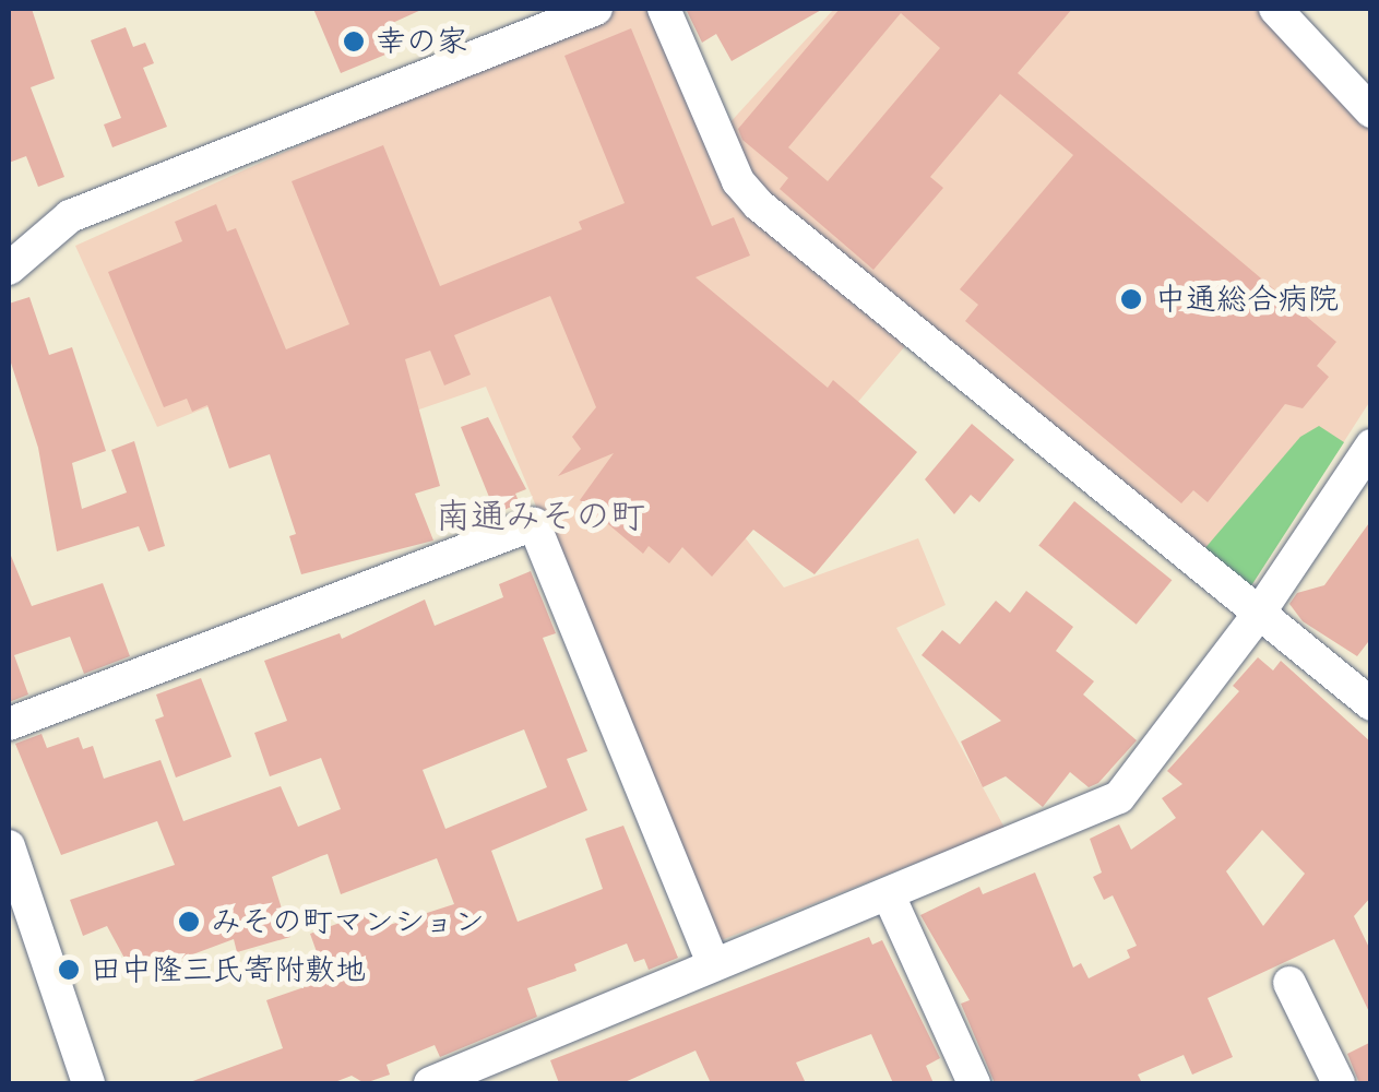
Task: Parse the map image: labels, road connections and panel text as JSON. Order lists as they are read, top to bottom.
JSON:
{
  "districts": ["南通みその町"],
  "places": [
    "幸の家",
    "中通総合病院",
    "みその町マンション",
    "田中隆三氏寄附敷地"
  ]
}
